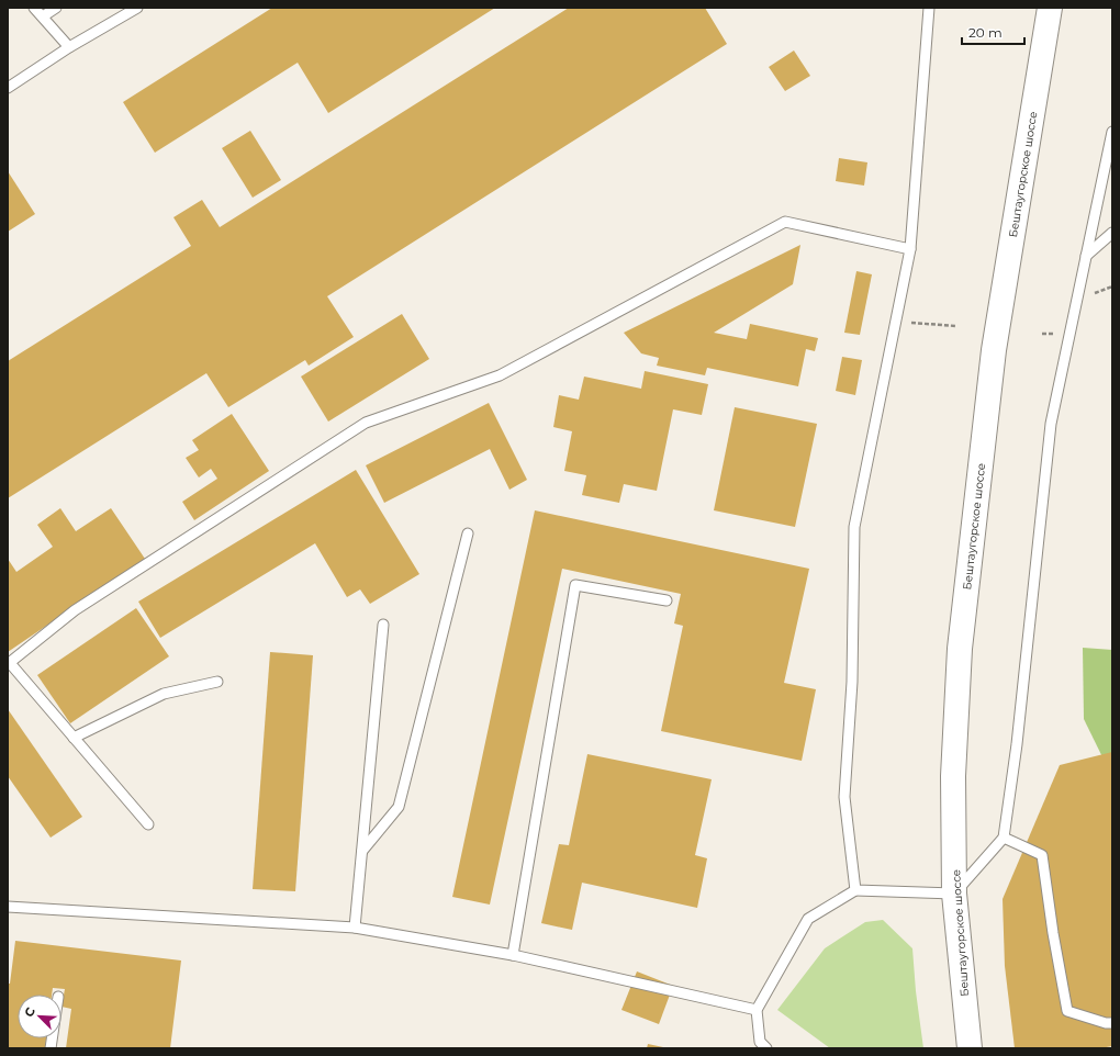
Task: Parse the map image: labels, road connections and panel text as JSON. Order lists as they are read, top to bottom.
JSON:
{
  "streets": {
    "main road": ["Бештаугорское шоссе"]
  },
  "scale_bar": "20 m",
  "north": "top left"
}
